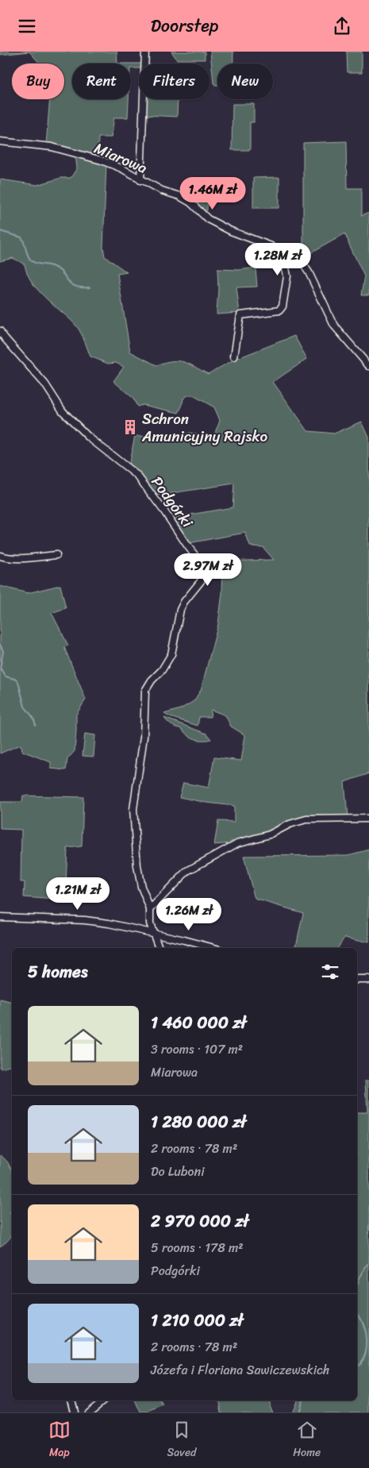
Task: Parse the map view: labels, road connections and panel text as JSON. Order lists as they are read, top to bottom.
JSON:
{
  "streets": {
    "street": ["Miarowa", "Podgórki"]
  },
  "places": {
    "building": ["Schron Amunicyjny Rajsko"]
  },
  "page": {
    "header": "Doorstep",
    "chip": [
      "Buy",
      "Rent",
      "Filters",
      "New"
    ],
    "price": [
      "1.46M zł",
      "1.28M zł",
      "2.97M zł",
      "1.21M zł",
      "1.26M zł"
    ],
    "heading": "5 homes",
    "list": [
      {
        "name": "1 460 000 zł",
        "note": "3 rooms · 107 m² · Miarowa"
      },
      {
        "name": "1 280 000 zł",
        "note": "2 rooms · 78 m² · Do Luboni"
      },
      {
        "name": "2 970 000 zł",
        "note": "5 rooms · 178 m² · Podgórki"
      },
      {
        "name": "1 210 000 zł",
        "note": "2 rooms · 78 m² · Józefa i Floriana Sawiczewskich"
      }
    ],
    "tabs": ["Map", "Saved", "Home"]
  }
}
